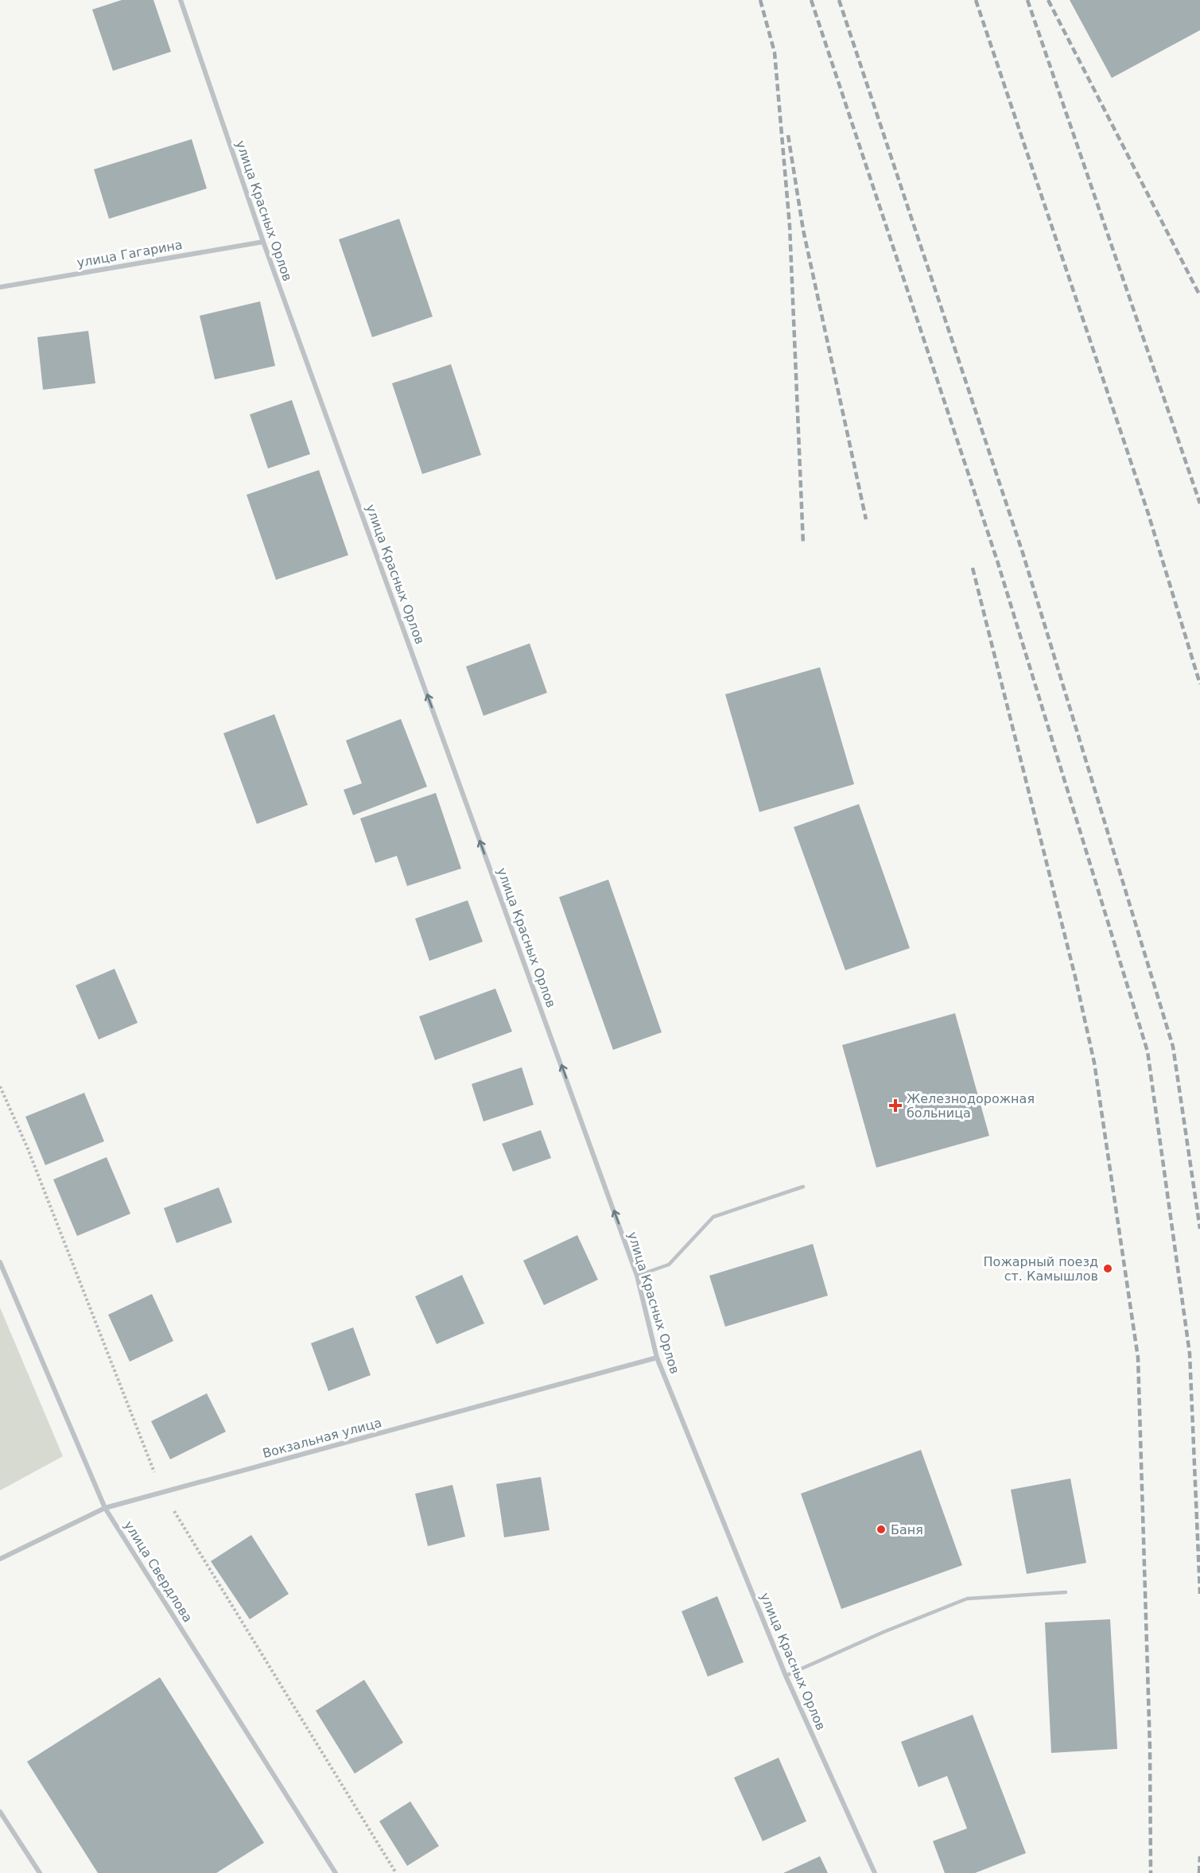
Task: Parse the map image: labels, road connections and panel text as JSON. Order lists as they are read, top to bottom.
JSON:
{
  "streets": {
    "street": [
      "улица Красных Орлов",
      "улица Гагарина",
      "Вокзальная улица",
      "улица Свердлова"
    ]
  },
  "crossings": [
    ["улица Красных Орлов", "улица Гагарина"],
    ["улица Красных Орлов", "Вокзальная улица"],
    ["Вокзальная улица", "улица Свердлова"]
  ],
  "one_way": ["улица Красных Орлов"],
  "places": {
    "health": ["Железнодорожная больница"],
    "other": ["Пожарный поезд ст. Камышлов", "Баня"]
  }
}
